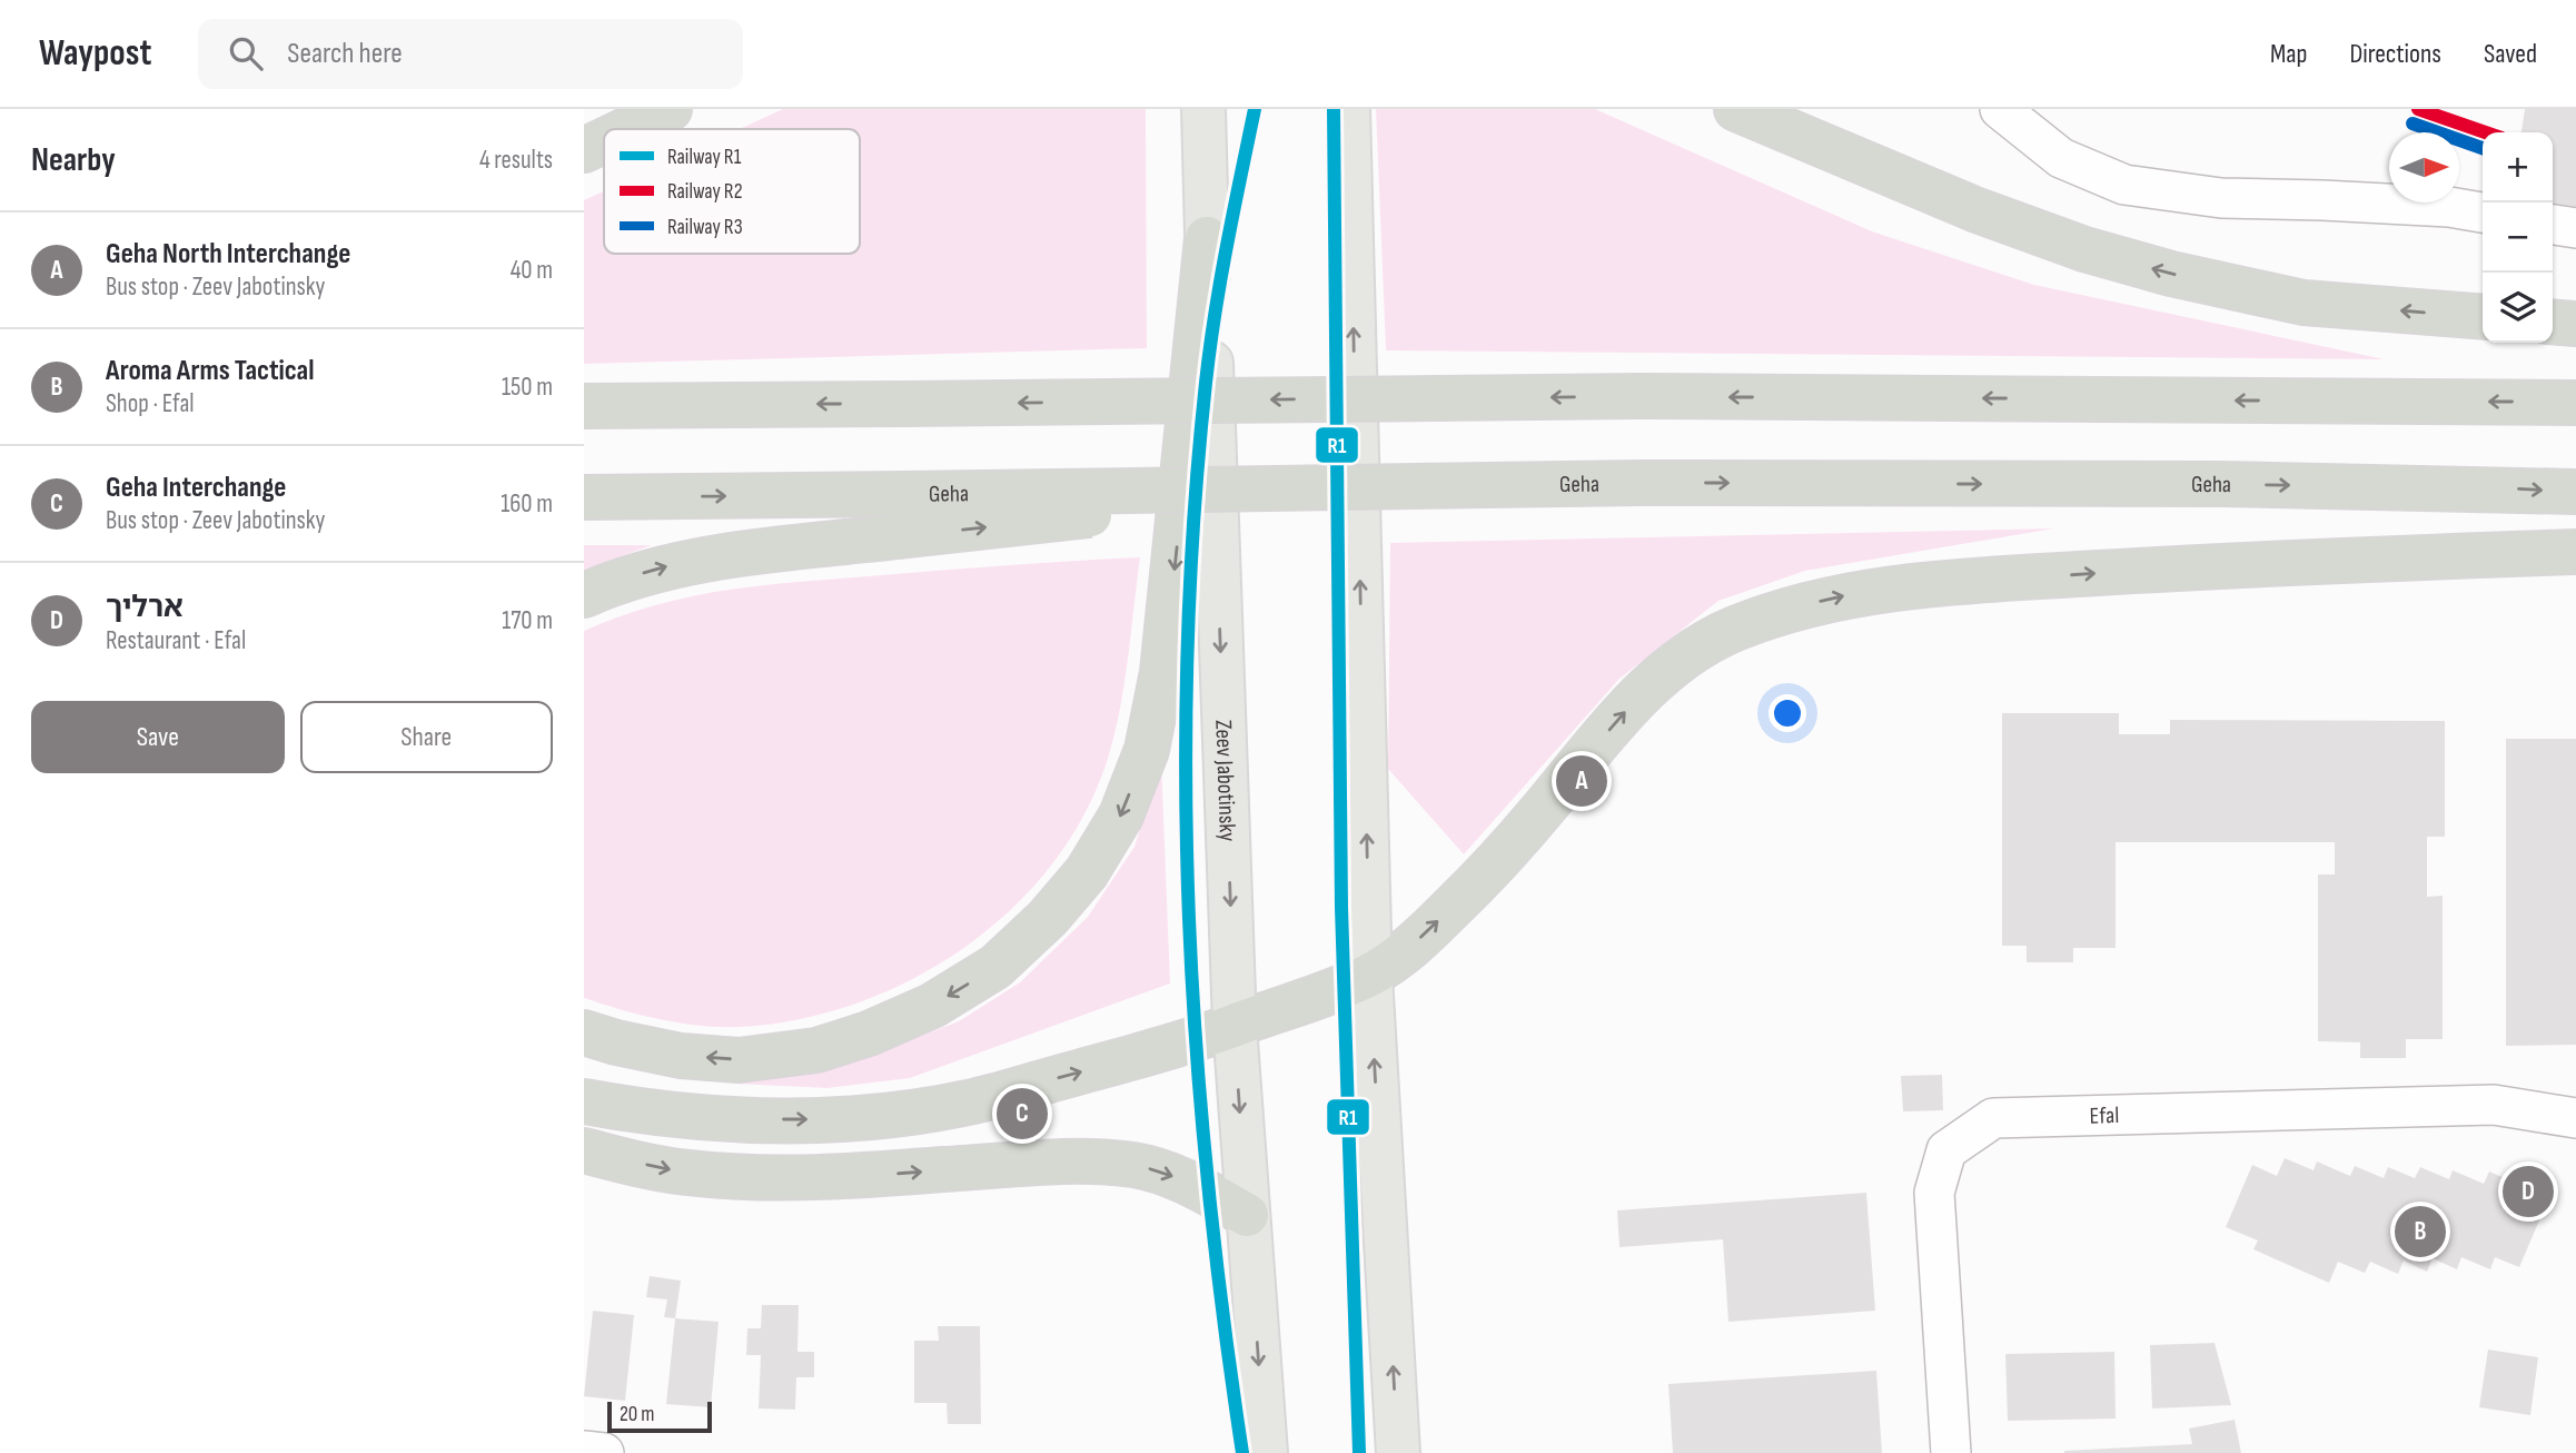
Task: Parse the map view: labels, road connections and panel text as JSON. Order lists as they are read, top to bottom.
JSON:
{
  "streets": {
    "highway": ["Geha"],
    "main road": ["Zeev Jabotinsky"],
    "street": ["Efal"]
  },
  "lines": ["rail line R1", "rail line R2", "rail line R3"],
  "legend": ["Railway R1", "Railway R2", "Railway R3"],
  "scale_bar": "20 m",
  "north": "right",
  "page": {
    "header": "Waypost",
    "search": "Search here",
    "nav": ["Map", "Directions", "Saved"],
    "heading": ["Nearby", "4 results"],
    "map_buttons": ["+", "−"],
    "list": [
      {
        "mark": "A",
        "name": "Geha North Interchange",
        "note": "Bus stop · Zeev Jabotinsky",
        "value": "40 m"
      },
      {
        "mark": "B",
        "name": "Aroma Arms Tactical",
        "note": "Shop · Efal",
        "value": "150 m"
      },
      {
        "mark": "C",
        "name": "Geha Interchange",
        "note": "Bus stop · Zeev Jabotinsky",
        "value": "160 m"
      },
      {
        "mark": "D",
        "name": "ארליך",
        "note": "Restaurant · Efal",
        "value": "170 m"
      }
    ],
    "buttons": ["Save", "Share"],
    "pins": [
      "A",
      "C",
      "D",
      "B"
    ],
    "scale": "20 m"
  }
}
